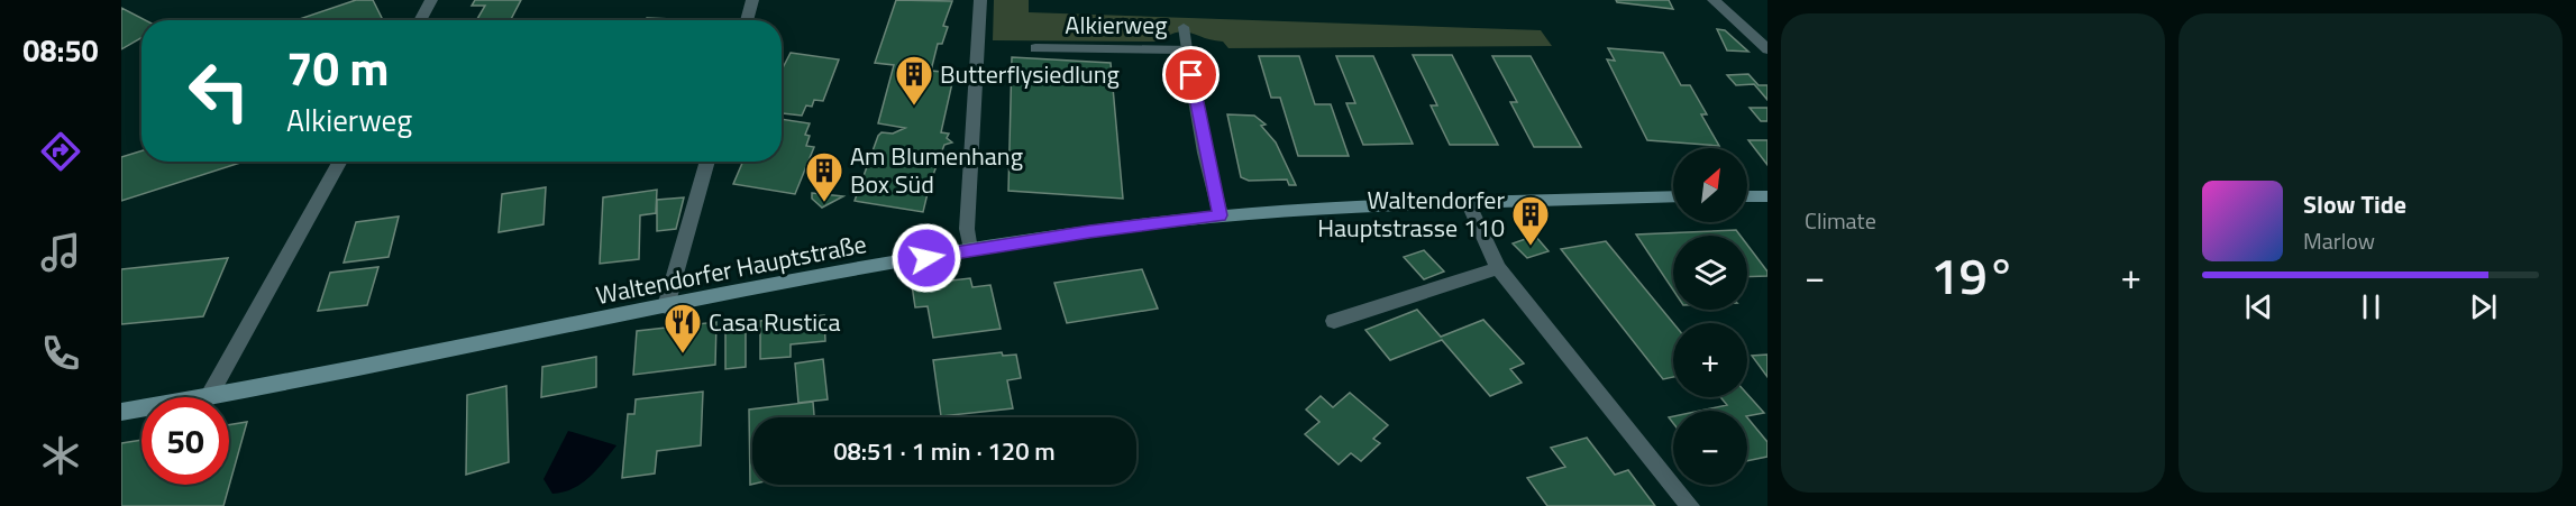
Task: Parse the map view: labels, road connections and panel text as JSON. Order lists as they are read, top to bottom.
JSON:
{
  "streets": {
    "main road": ["Waltendorfer Hauptstraße"],
    "street": ["Alkierweg"]
  },
  "crossings": [
    ["Alkierweg", "Waltendorfer Hauptstraße"]
  ],
  "places": {
    "building": ["Butterflysiedlung", "Am Blumenhang Box Süd", "Waltendorfer Hauptstrasse 110"],
    "restaurant": ["Casa Rustica"]
  },
  "north": "top right",
  "page": {
    "tabs": "08:50",
    "tile": "Climate",
    "turn": ["70 m", "Alkierweg"],
    "map_buttons": ["+", "−"],
    "song": ["Slow Tide", "Marlow"],
    "heat": ["−", "19°", "+"],
    "limit": "50",
    "trip": "08:51 · 1 min · 120 m"
  }
}
